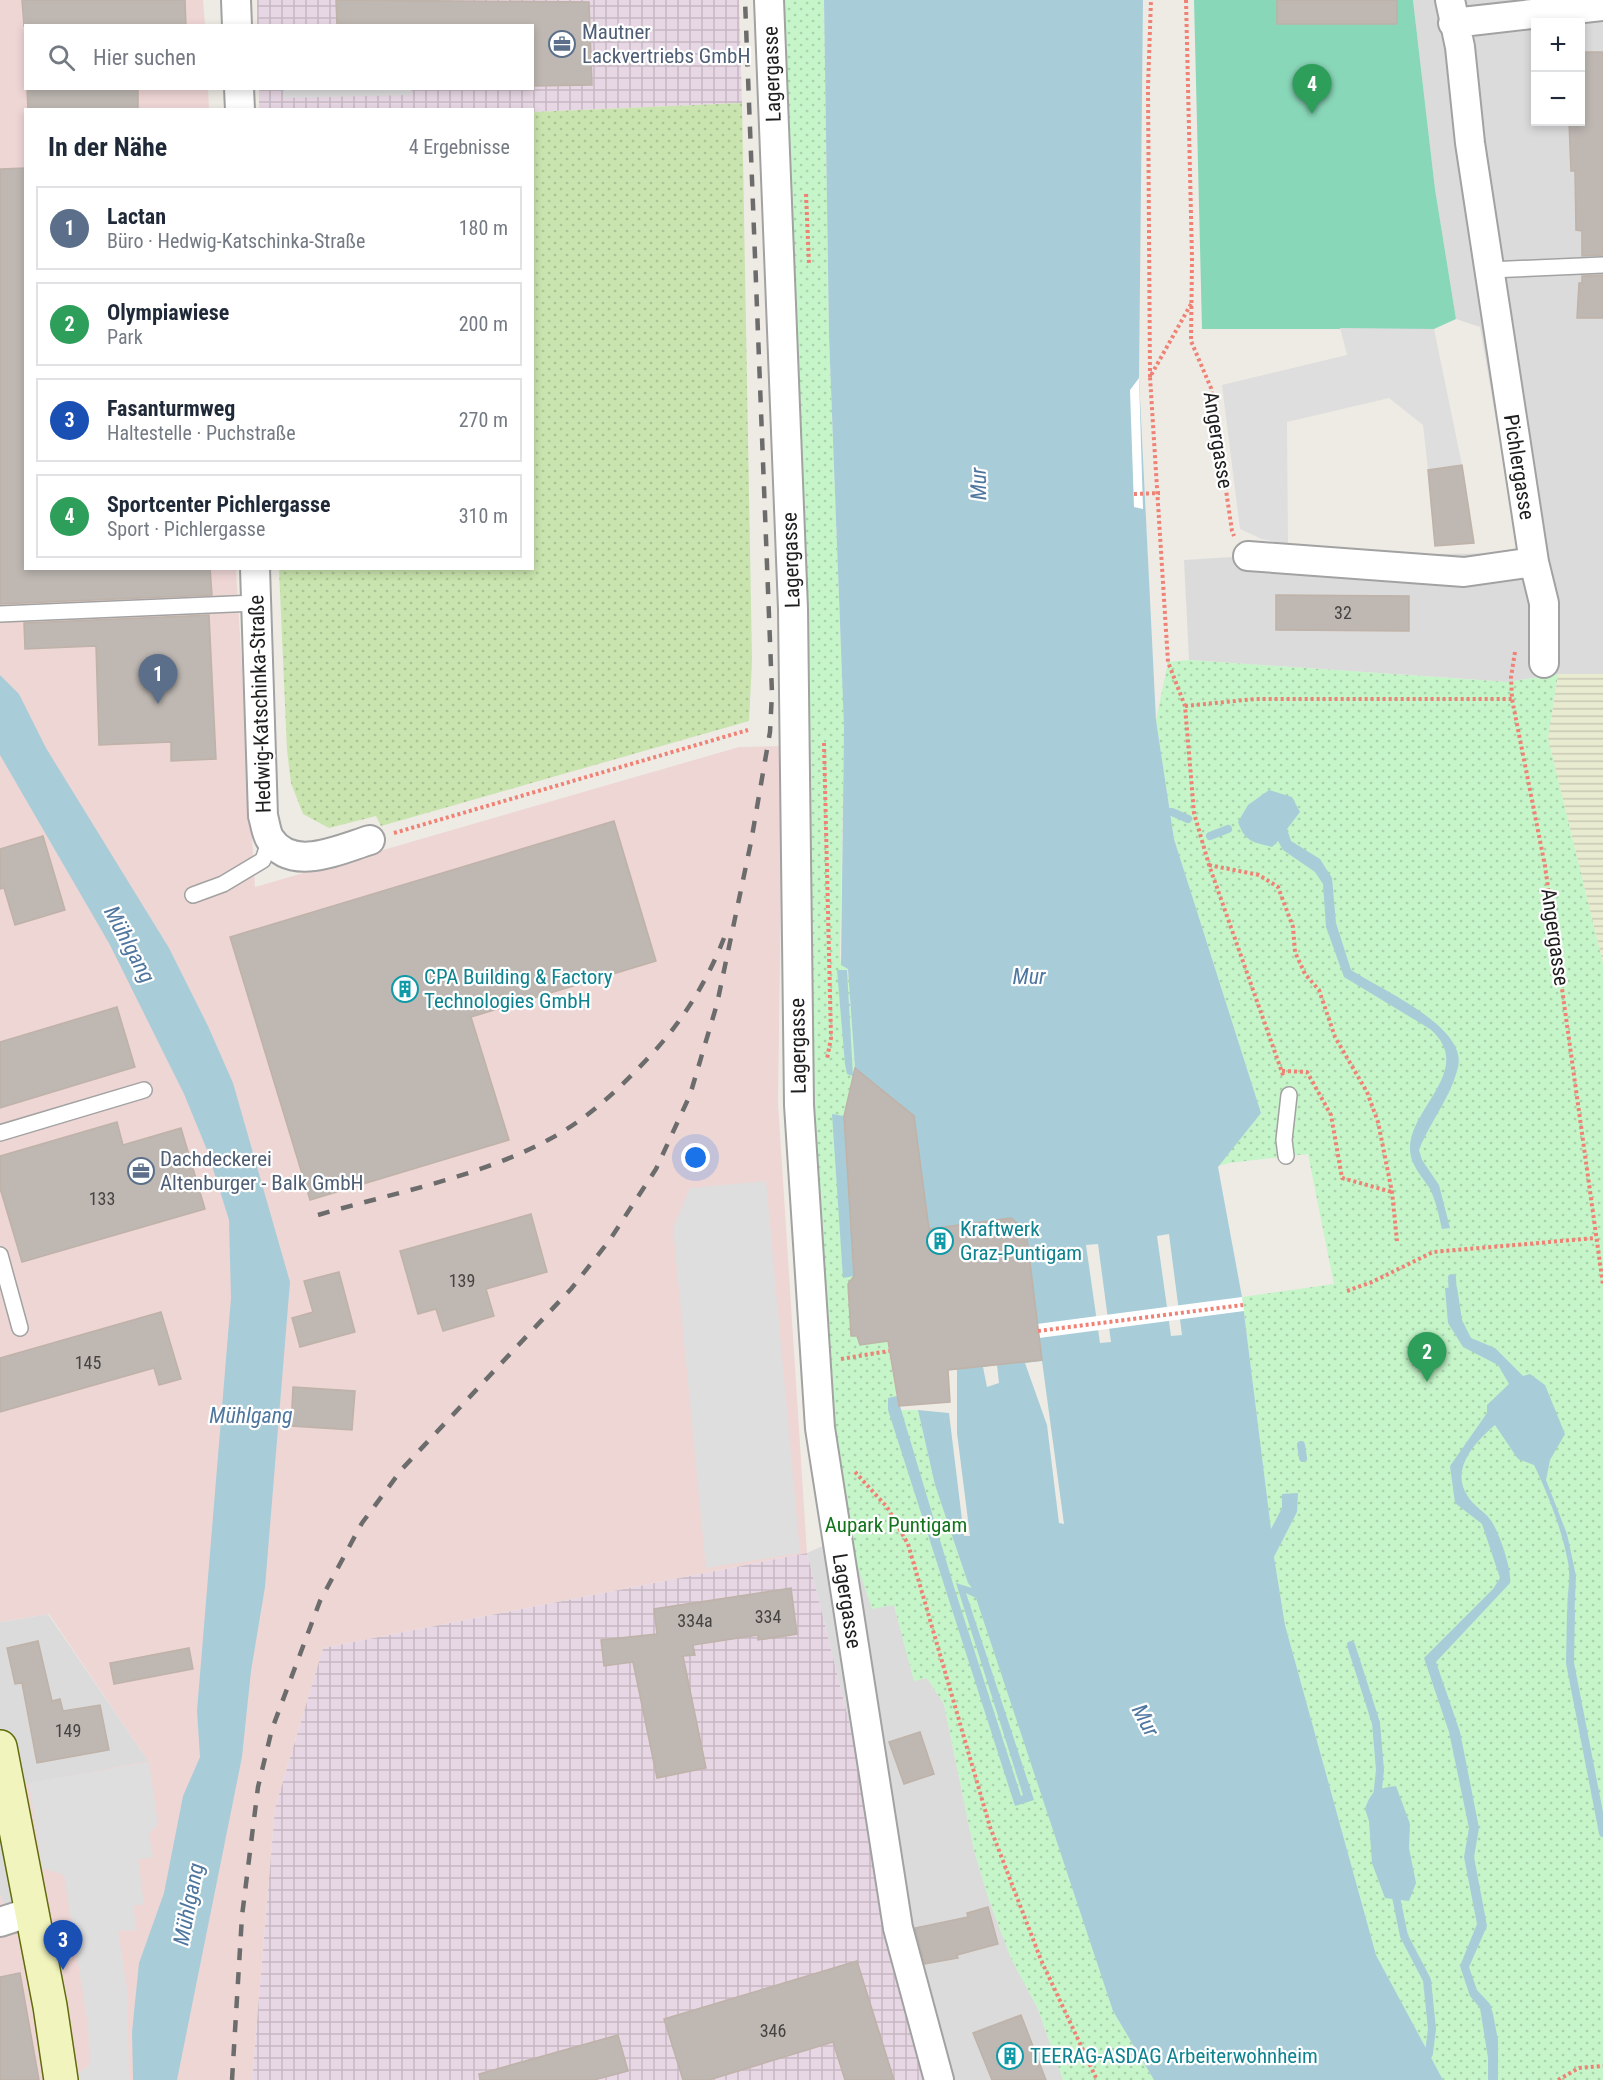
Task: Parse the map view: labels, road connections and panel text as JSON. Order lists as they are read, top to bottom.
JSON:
{
  "streets": {
    "street": ["Lagergasse", "Pichlergasse", "Hedwig-Katschinka-Straße"],
    "path": ["Angergasse"]
  },
  "water": ["Mur", "Mühlgang"],
  "parks": ["Aupark Puntigam"],
  "places": {
    "office": ["Mautner Lackvertriebs GmbH", "Dachdeckerei Altenburger - Balk GmbH"],
    "building": ["CPA Building & Factory Technologies GmbH", "Kraftwerk Graz-Puntigam", "TEERAG-ASDAG Arbeiterwohnheim"]
  },
  "house_numbers": [
    "32",
    "133",
    "139",
    "145",
    "334",
    "334a",
    "149",
    "346"
  ],
  "page": {
    "map_buttons": ["+", "−"],
    "search": "Hier suchen",
    "pins": [
      "4",
      "1",
      "2",
      "3"
    ],
    "heading": ["In der Nähe", "4 Ergebnisse"],
    "list": [
      {
        "mark": "1",
        "name": "Lactan",
        "note": "Büro · Hedwig-Katschinka-Straße",
        "value": "180 m"
      },
      {
        "mark": "2",
        "name": "Olympiawiese",
        "note": "Park",
        "value": "200 m"
      },
      {
        "mark": "3",
        "name": "Fasanturmweg",
        "note": "Haltestelle · Puchstraße",
        "value": "270 m"
      },
      {
        "mark": "4",
        "name": "Sportcenter Pichlergasse",
        "note": "Sport · Pichlergasse",
        "value": "310 m"
      }
    ]
  }
}
